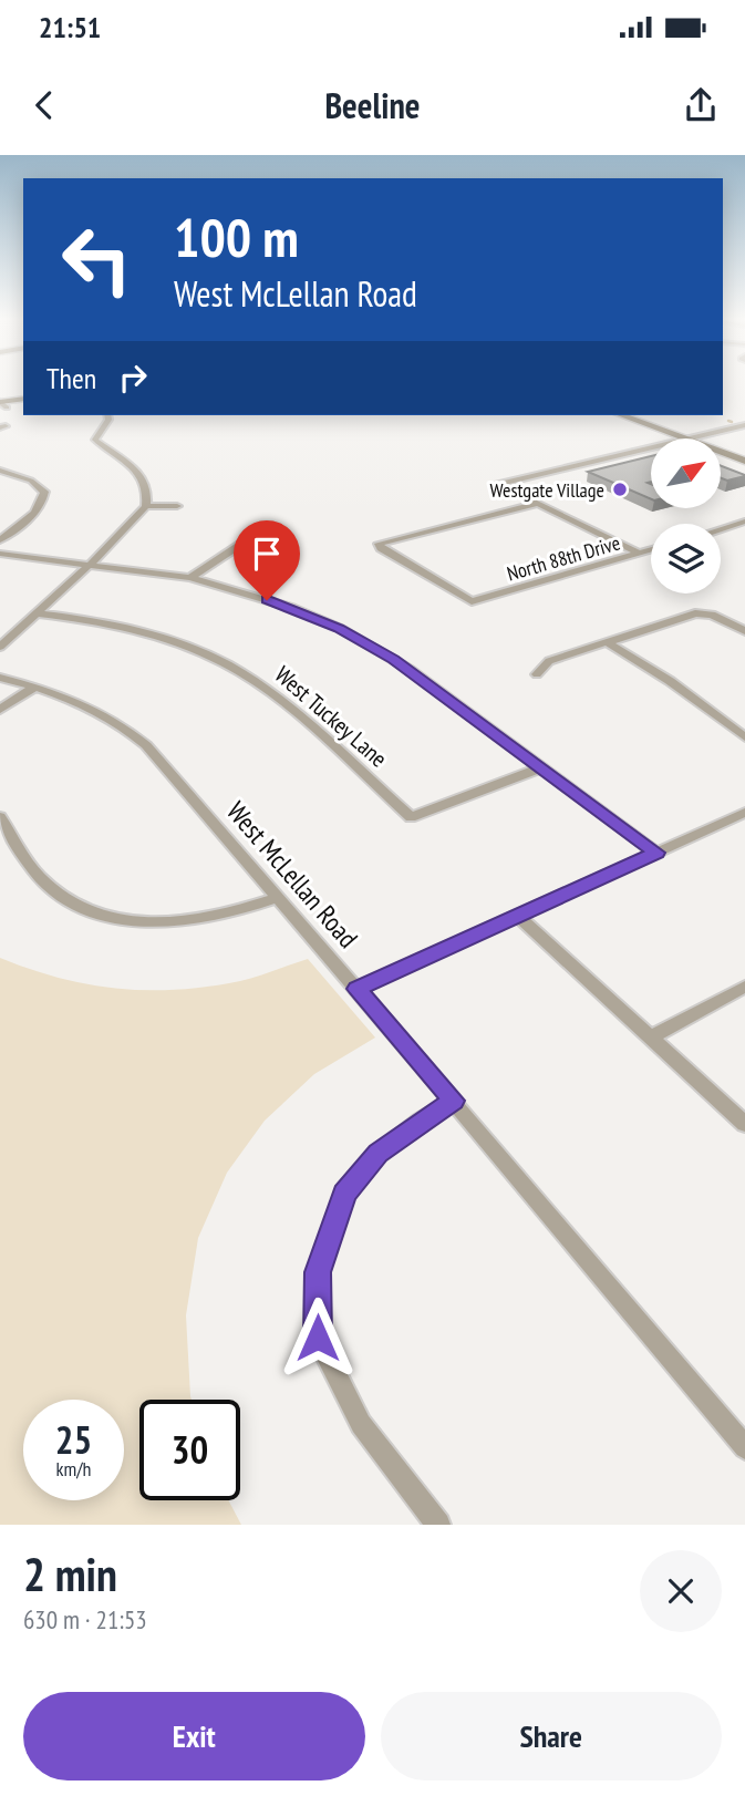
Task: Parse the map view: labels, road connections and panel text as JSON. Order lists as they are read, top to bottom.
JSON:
{
  "streets": {
    "street": ["North 88th Drive", "West Tuckey Lane", "West McLellan Road"]
  },
  "places": ["Westgate Village"],
  "north": "top right",
  "page": {
    "status": "21:51",
    "header": "Beeline",
    "turn": ["100 m", "West McLellan Road"],
    "then": "Then",
    "speed": "25 km/h",
    "limit": "30",
    "heading": ["2 min", "630 m · 21:53"],
    "buttons": ["Exit", "Share"]
  }
}
